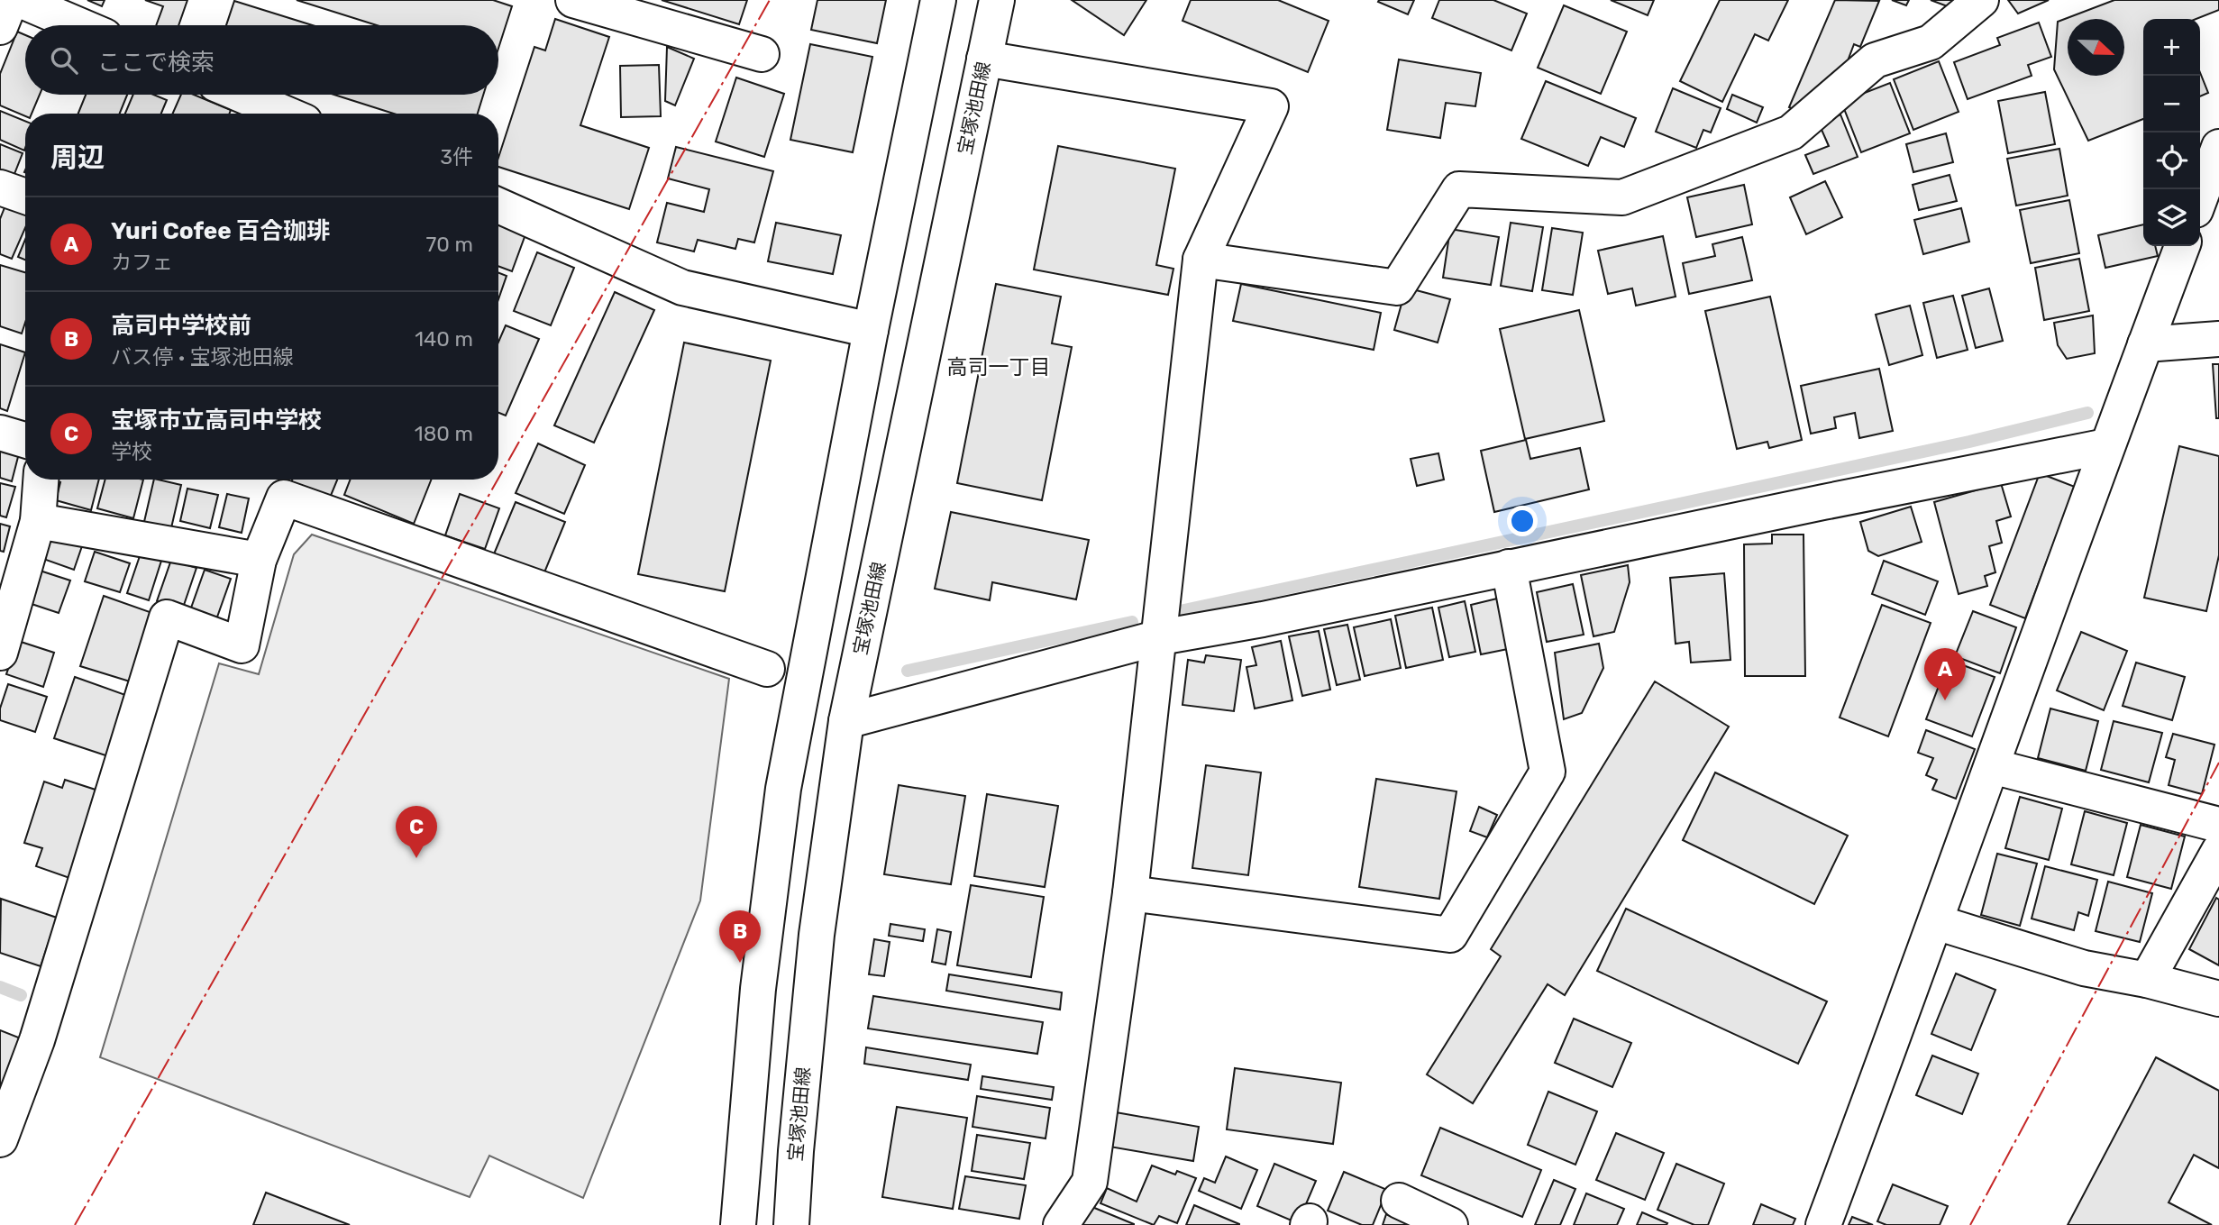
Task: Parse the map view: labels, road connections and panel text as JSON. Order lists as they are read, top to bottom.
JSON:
{
  "streets": {
    "street": ["宝塚池田線"]
  },
  "districts": ["高司一丁目"],
  "north": "right",
  "page": {
    "map_buttons": ["+", "−"],
    "search": "ここで検索",
    "heading": ["周辺", "3件"],
    "list": [
      {
        "mark": "A",
        "name": "Yuri Cofee 百合珈琲",
        "note": "カフェ",
        "value": "70 m"
      },
      {
        "mark": "B",
        "name": "高司中学校前",
        "note": "バス停 · 宝塚池田線",
        "value": "140 m"
      },
      {
        "mark": "C",
        "name": "宝塚市立高司中学校",
        "note": "学校",
        "value": "180 m"
      }
    ],
    "pins": ["A", "C", "B"]
  }
}
